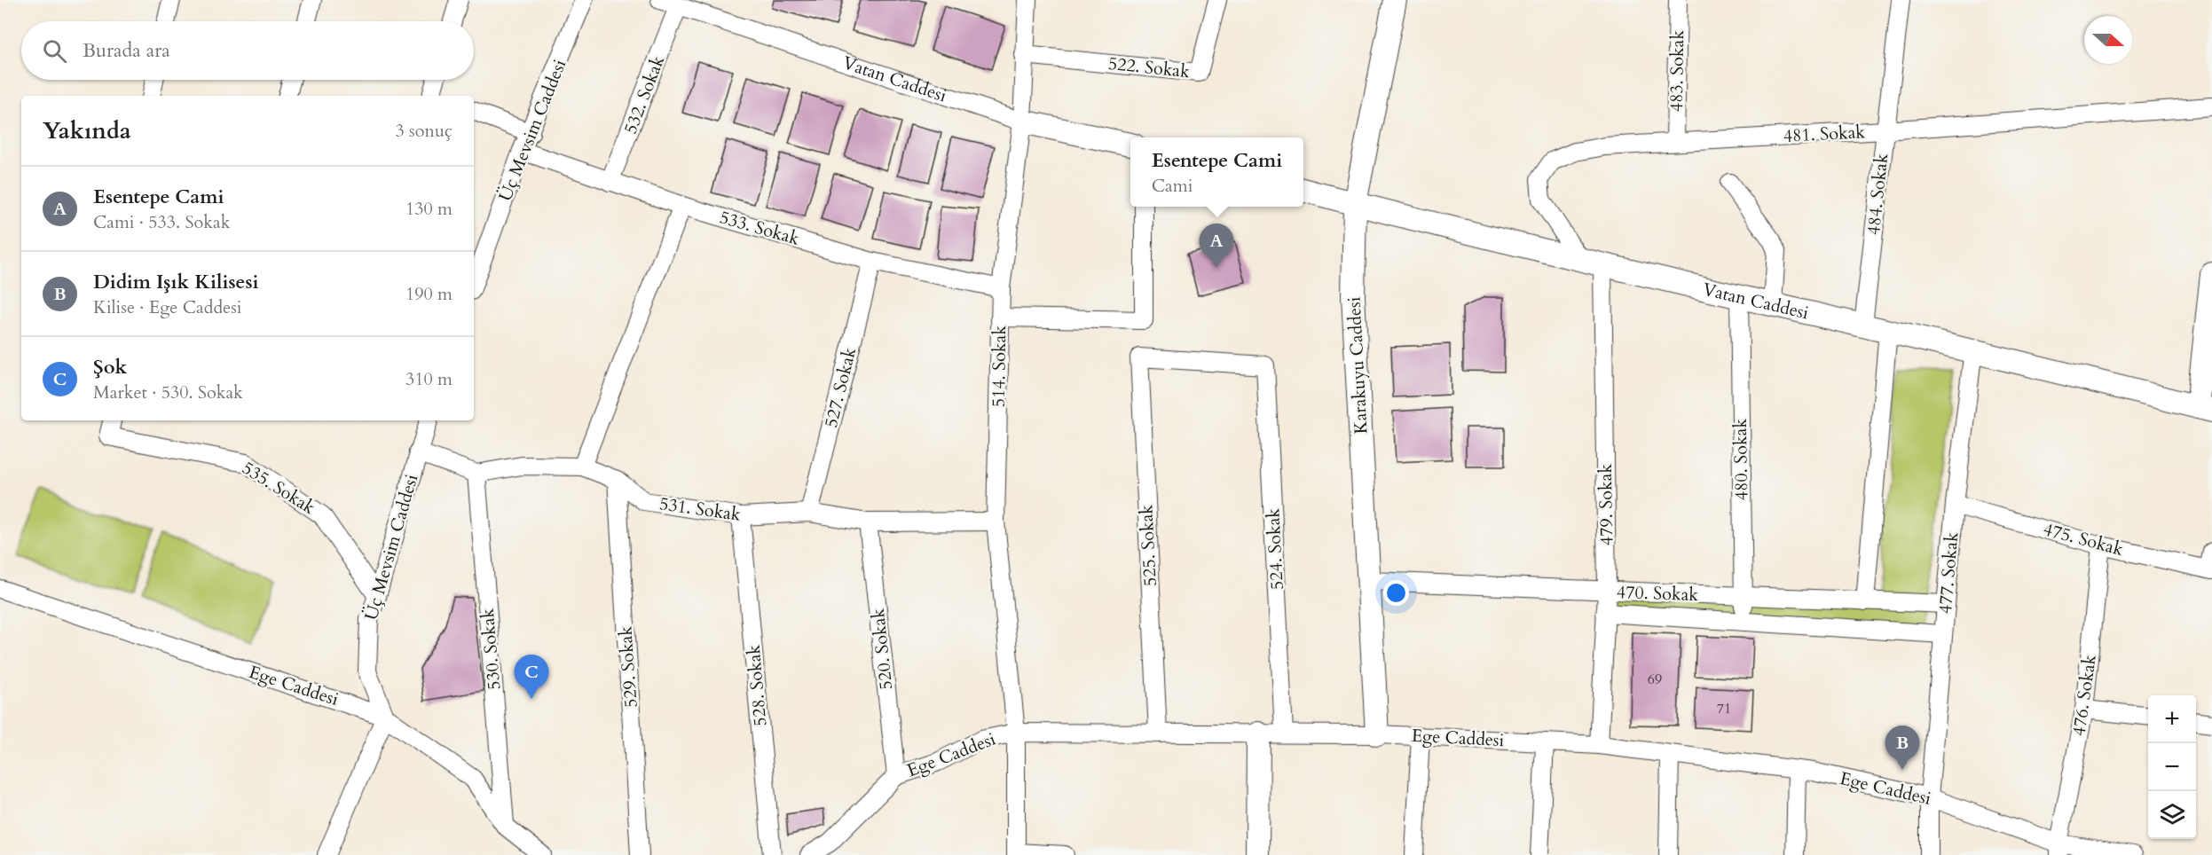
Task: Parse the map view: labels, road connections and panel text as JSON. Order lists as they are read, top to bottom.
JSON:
{
  "streets": {
    "street": [
      "522. Sokak",
      "483. Sokak",
      "Vatan Caddesi",
      "532. Sokak",
      "Üç Mevsim Caddesi",
      "481. Sokak",
      "484. Sokak",
      "533. Sokak",
      "Karakuyu Caddesi",
      "514. Sokak",
      "527. Sokak",
      "480. Sokak",
      "535. Sokak",
      "479. Sokak",
      "531. Sokak",
      "475. Sokak",
      "525. Sokak",
      "524. Sokak",
      "477. Sokak",
      "470. Sokak",
      "530. Sokak",
      "520. Sokak",
      "529. Sokak",
      "Ege Caddesi",
      "528. Sokak",
      "476. Sokak"
    ]
  },
  "crossings": [
    ["522. Sokak", "514. Sokak"],
    ["483. Sokak", "481. Sokak"],
    ["Vatan Caddesi", "532. Sokak"],
    ["Vatan Caddesi", "481. Sokak"],
    ["Vatan Caddesi", "484. Sokak"],
    ["Vatan Caddesi", "Karakuyu Caddesi"],
    ["Vatan Caddesi", "514. Sokak"],
    ["Vatan Caddesi", "480. Sokak"],
    ["Vatan Caddesi", "479. Sokak"],
    ["Vatan Caddesi", "477. Sokak"],
    ["532. Sokak", "533. Sokak"],
    ["Üç Mevsim Caddesi", "533. Sokak"],
    ["Üç Mevsim Caddesi", "535. Sokak"],
    ["Üç Mevsim Caddesi", "531. Sokak"],
    ["Üç Mevsim Caddesi", "Ege Caddesi"],
    ["481. Sokak", "484. Sokak"],
    ["533. Sokak", "514. Sokak"],
    ["533. Sokak", "527. Sokak"],
    ["Karakuyu Caddesi", "470. Sokak"],
    ["Karakuyu Caddesi", "Ege Caddesi"],
    ["514. Sokak", "531. Sokak"],
    ["514. Sokak", "Ege Caddesi"],
    ["527. Sokak", "531. Sokak"],
    ["480. Sokak", "470. Sokak"],
    ["479. Sokak", "470. Sokak"],
    ["479. Sokak", "Ege Caddesi"],
    ["531. Sokak", "530. Sokak"],
    ["531. Sokak", "520. Sokak"],
    ["531. Sokak", "529. Sokak"],
    ["531. Sokak", "528. Sokak"],
    ["475. Sokak", "477. Sokak"],
    ["475. Sokak", "476. Sokak"],
    ["525. Sokak", "524. Sokak"],
    ["525. Sokak", "Ege Caddesi"],
    ["524. Sokak", "Ege Caddesi"],
    ["477. Sokak", "470. Sokak"],
    ["477. Sokak", "Ege Caddesi"],
    ["530. Sokak", "Ege Caddesi"],
    ["520. Sokak", "Ege Caddesi"],
    ["Ege Caddesi", "476. Sokak"]
  ],
  "house_numbers": ["69", "71"],
  "north": "right",
  "page": {
    "search": "Burada ara",
    "heading": ["Yakında", "3 sonuç"],
    "popup": ["Esentepe Cami", "Cami"],
    "list": [
      {
        "mark": "A",
        "name": "Esentepe Cami",
        "note": "Cami · 533. Sokak",
        "value": "130 m"
      },
      {
        "mark": "B",
        "name": "Didim Işık Kilisesi",
        "note": "Kilise · Ege Caddesi",
        "value": "190 m"
      },
      {
        "mark": "C",
        "name": "Şok",
        "note": "Market · 530. Sokak",
        "value": "310 m"
      }
    ],
    "pins": ["A", "C", "B"],
    "map_buttons": ["+", "−"]
  }
}
